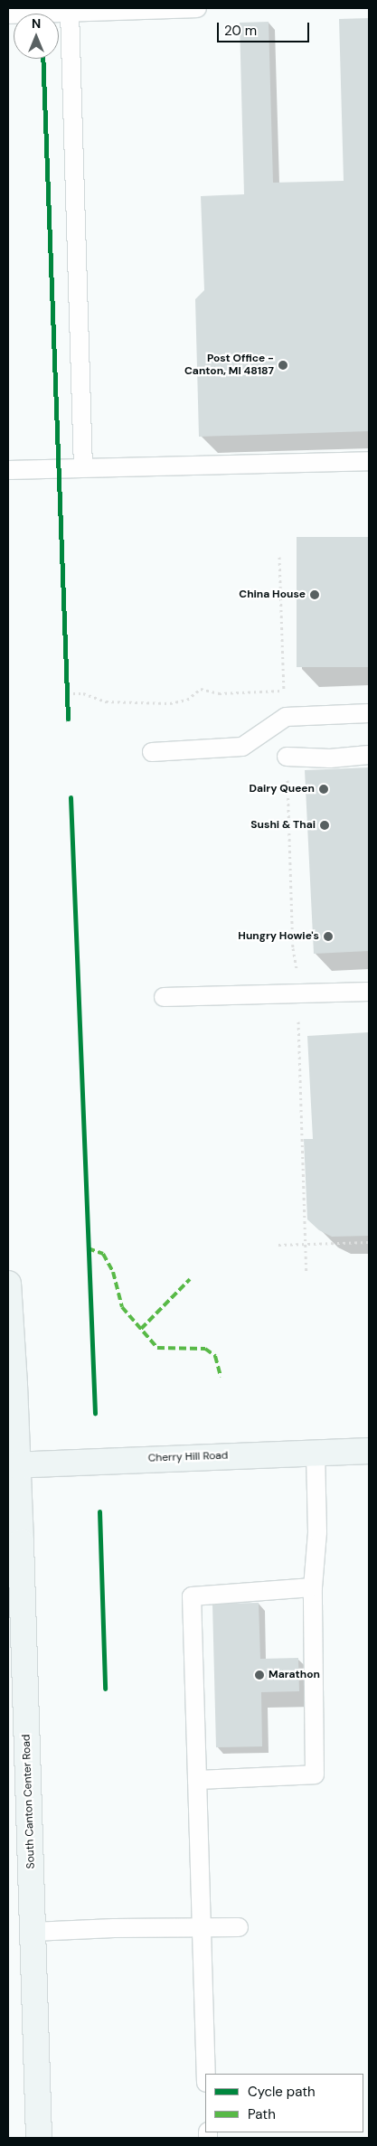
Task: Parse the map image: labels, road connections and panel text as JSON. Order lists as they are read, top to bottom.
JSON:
{
  "streets": {
    "main road": ["Cherry Hill Road", "South Canton Center Road"]
  },
  "crossings": [
    ["Cherry Hill Road", "South Canton Center Road"]
  ],
  "places": [
    "Post Office - Canton, MI 48187",
    "China House",
    "Dairy Queen",
    "Sushi & Thai",
    "Hungry Howie's",
    "Marathon"
  ],
  "legend": ["Cycle path", "Path"],
  "scale_bar": "20 m",
  "north": "top"
}
